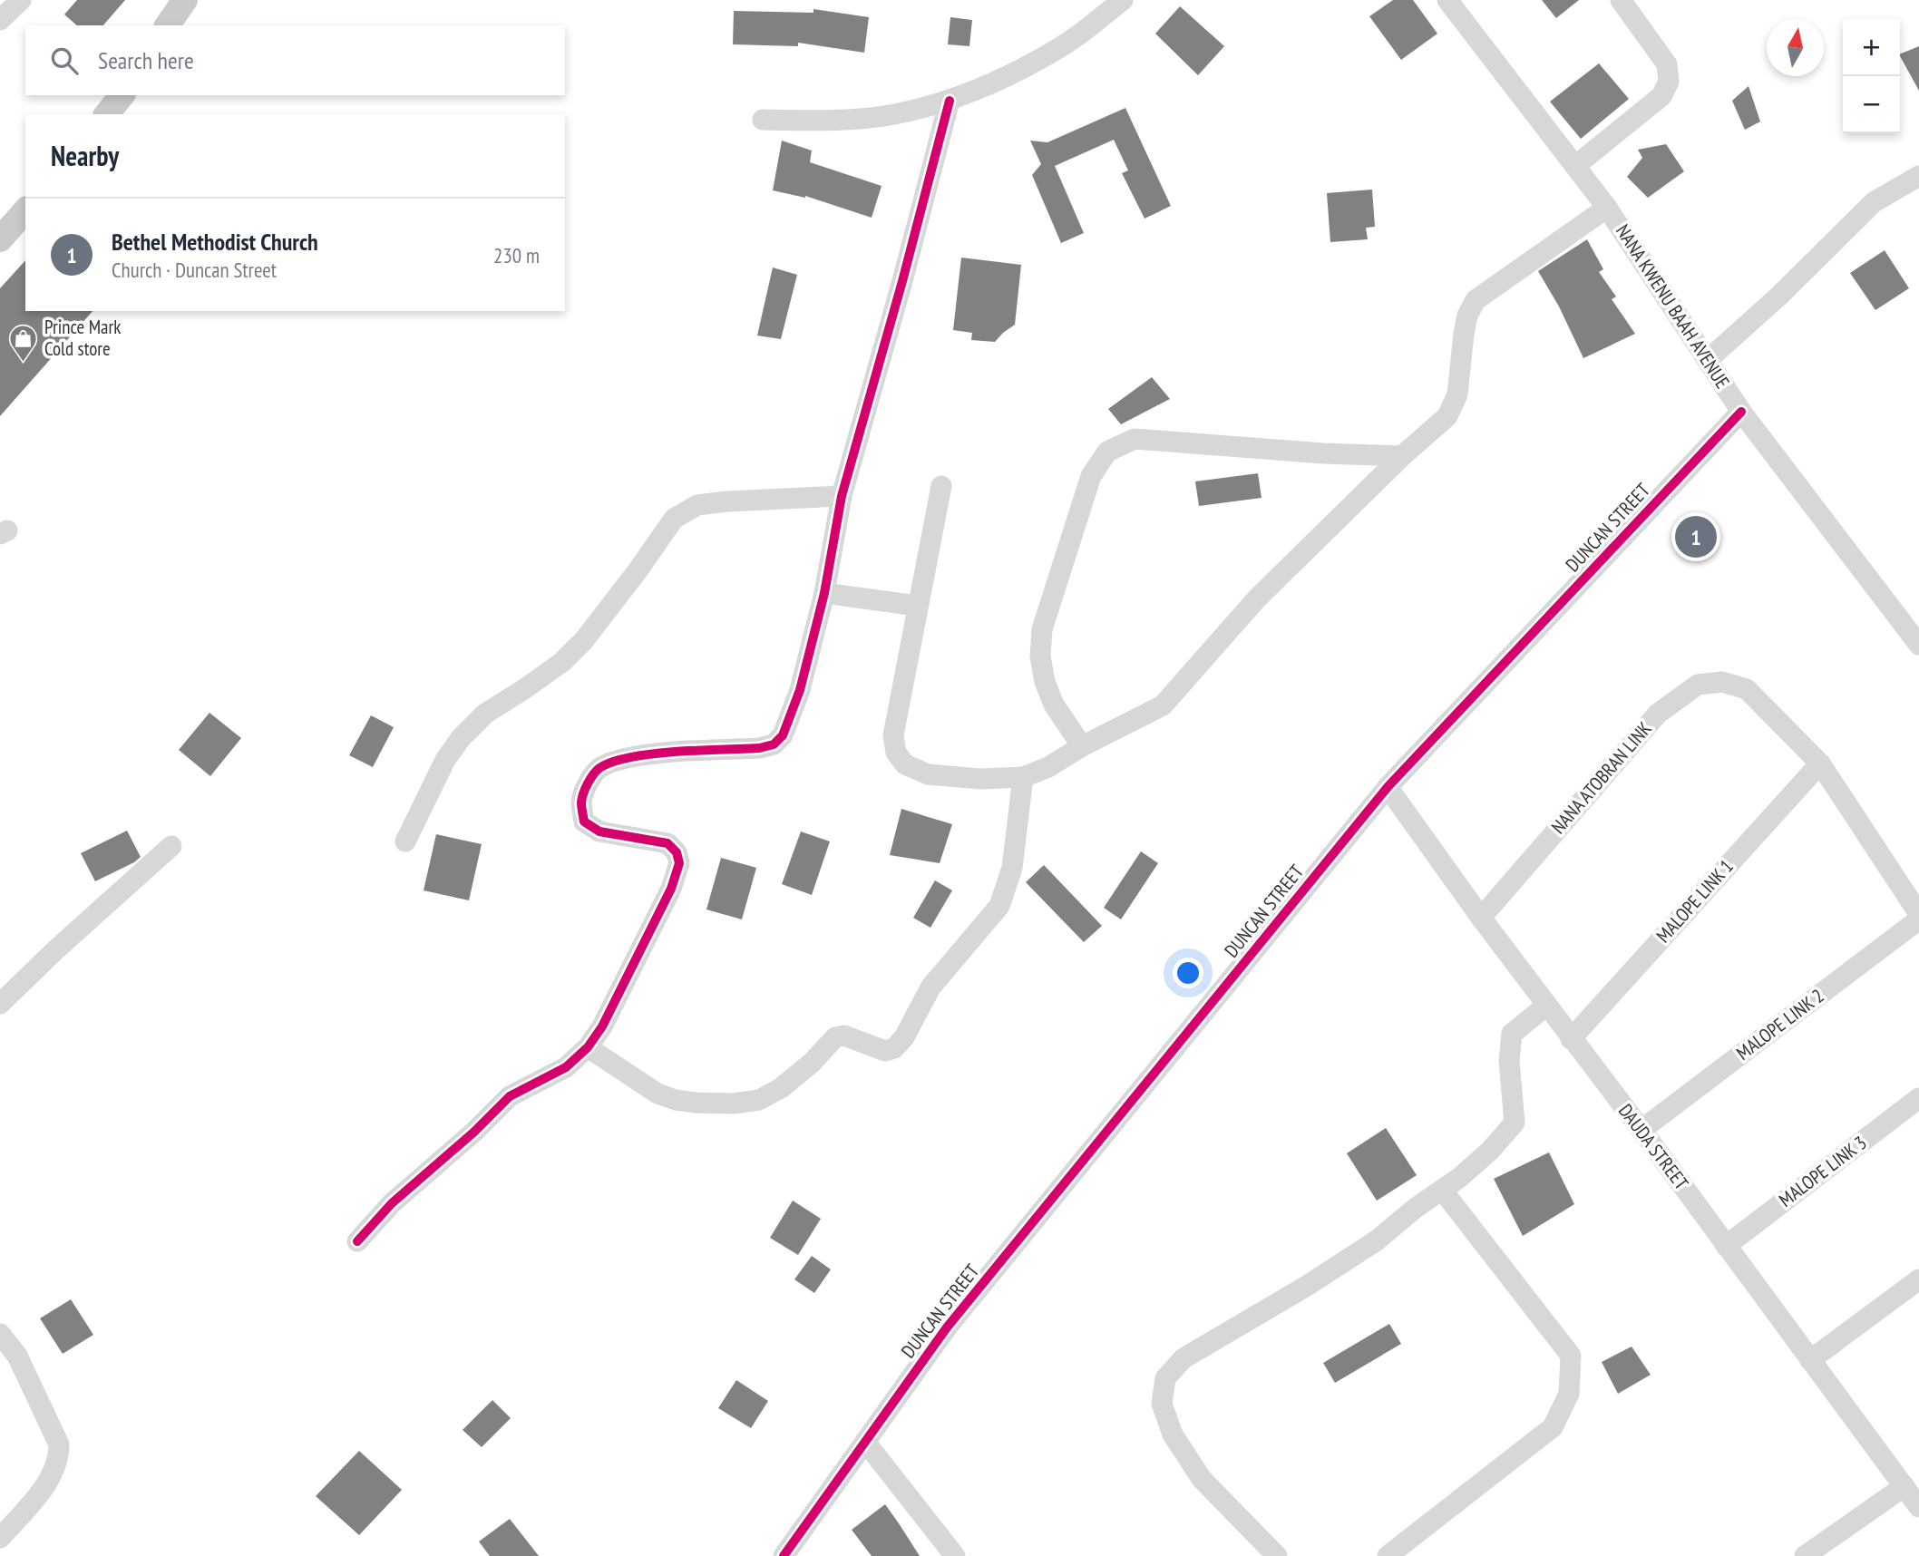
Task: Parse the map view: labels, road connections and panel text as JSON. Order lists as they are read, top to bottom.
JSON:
{
  "streets": {
    "street": [
      "NANA KWENU BAAH AVENUE",
      "DUNCAN STREET",
      "NANA ATOBRAN LINK",
      "MALOPE LINK 1",
      "MALOPE LINK 2",
      "DAUDA STREET",
      "MALOPE LINK 3"
    ]
  },
  "crossings": [
    ["NANA KWENU BAAH AVENUE", "DUNCAN STREET"],
    ["DUNCAN STREET", "DAUDA STREET"],
    ["NANA ATOBRAN LINK", "MALOPE LINK 1"],
    ["NANA ATOBRAN LINK", "DAUDA STREET"],
    ["MALOPE LINK 1", "DAUDA STREET"],
    ["MALOPE LINK 2", "DAUDA STREET"],
    ["DAUDA STREET", "MALOPE LINK 3"]
  ],
  "places": {
    "shop": ["Prince Mark Cold store"]
  },
  "north": "top",
  "page": {
    "map_buttons": ["+", "−"],
    "search": "Search here",
    "heading": "Nearby",
    "list": [
      {
        "mark": "1",
        "name": "Bethel Methodist Church",
        "note": "Church · Duncan Street",
        "value": "230 m"
      }
    ],
    "pins": "1"
  }
}
